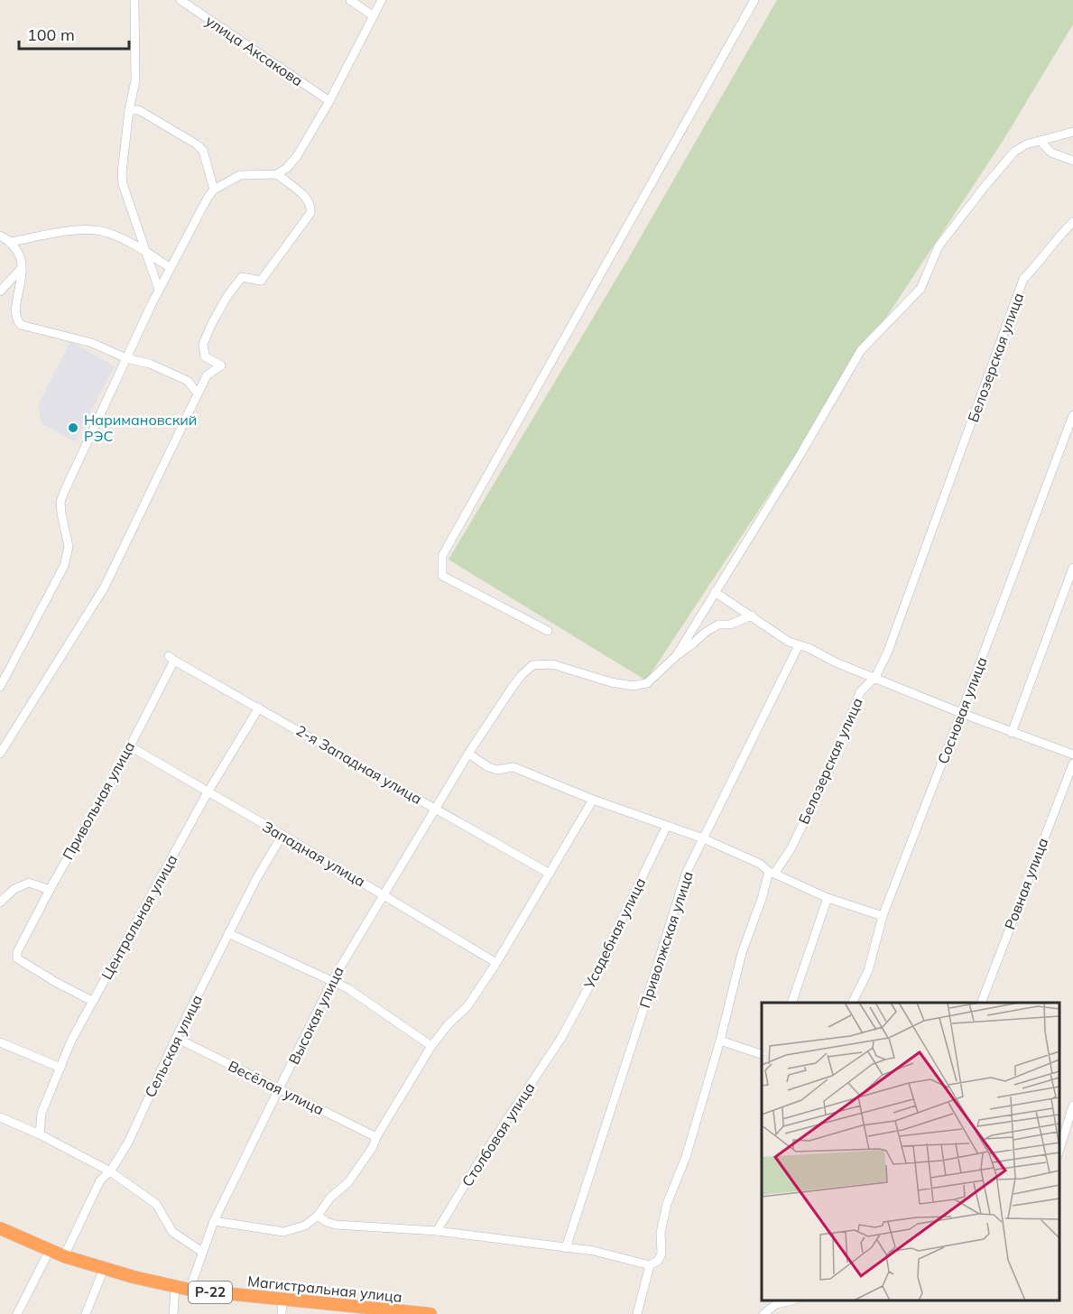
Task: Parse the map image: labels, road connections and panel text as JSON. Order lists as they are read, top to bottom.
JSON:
{
  "streets": {
    "highway": ["Магистральная улица", "Р-22"],
    "street": [
      "улица Аксакова",
      "Белозерская улица",
      "Сосновая улица",
      "2-я Западная улица",
      "Привольная улица",
      "Западная улица",
      "Ровная улица",
      "Центральная улица",
      "Усадебная улица",
      "Приволжская улица",
      "Высокая улица",
      "Сельская улица",
      "Весёлая улица",
      "Столбовая улица"
    ]
  },
  "crossings": [
    ["2-я Западная улица", "Привольная улица"],
    ["2-я Западная улица", "Центральная улица"],
    ["2-я Западная улица", "Высокая улица"],
    ["Привольная улица", "Западная улица"],
    ["Привольная улица", "Центральная улица"],
    ["Западная улица", "Центральная улица"],
    ["Западная улица", "Высокая улица"],
    ["Западная улица", "Сельская улица"],
    ["Усадебная улица", "Столбовая улица"],
    ["Высокая улица", "Весёлая улица"],
    ["Высокая улица", "Магистральная улица"],
    ["Сельская улица", "Весёлая улица"],
    ["Сельская улица", "Магистральная улица"]
  ],
  "places": ["Наримановский РЭС"],
  "scale_bar": "100 m"
}
